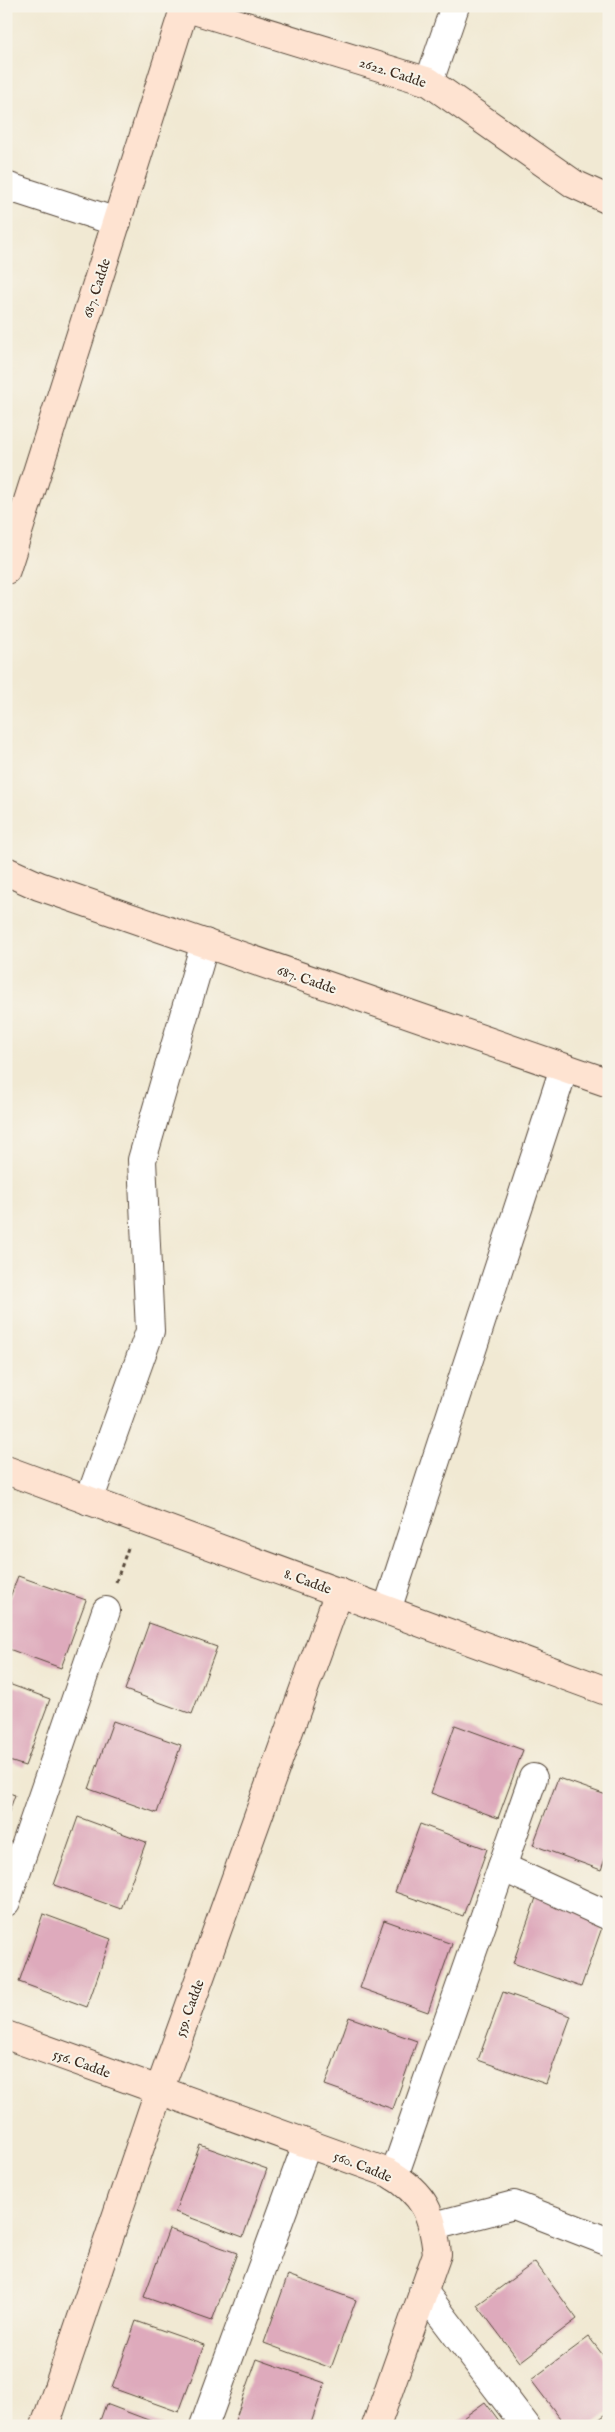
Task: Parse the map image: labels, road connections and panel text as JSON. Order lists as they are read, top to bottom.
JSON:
{
  "streets": {
    "street": [
      "2622. Cadde",
      "687. Cadde",
      "8. Cadde",
      "559. Cadde",
      "556. Cadde",
      "560. Cadde"
    ]
  },
  "crossings": [
    ["2622. Cadde", "687. Cadde"],
    ["8. Cadde", "559. Cadde"],
    ["559. Cadde", "556. Cadde"],
    ["559. Cadde", "560. Cadde"],
    ["556. Cadde", "560. Cadde"]
  ]
}
